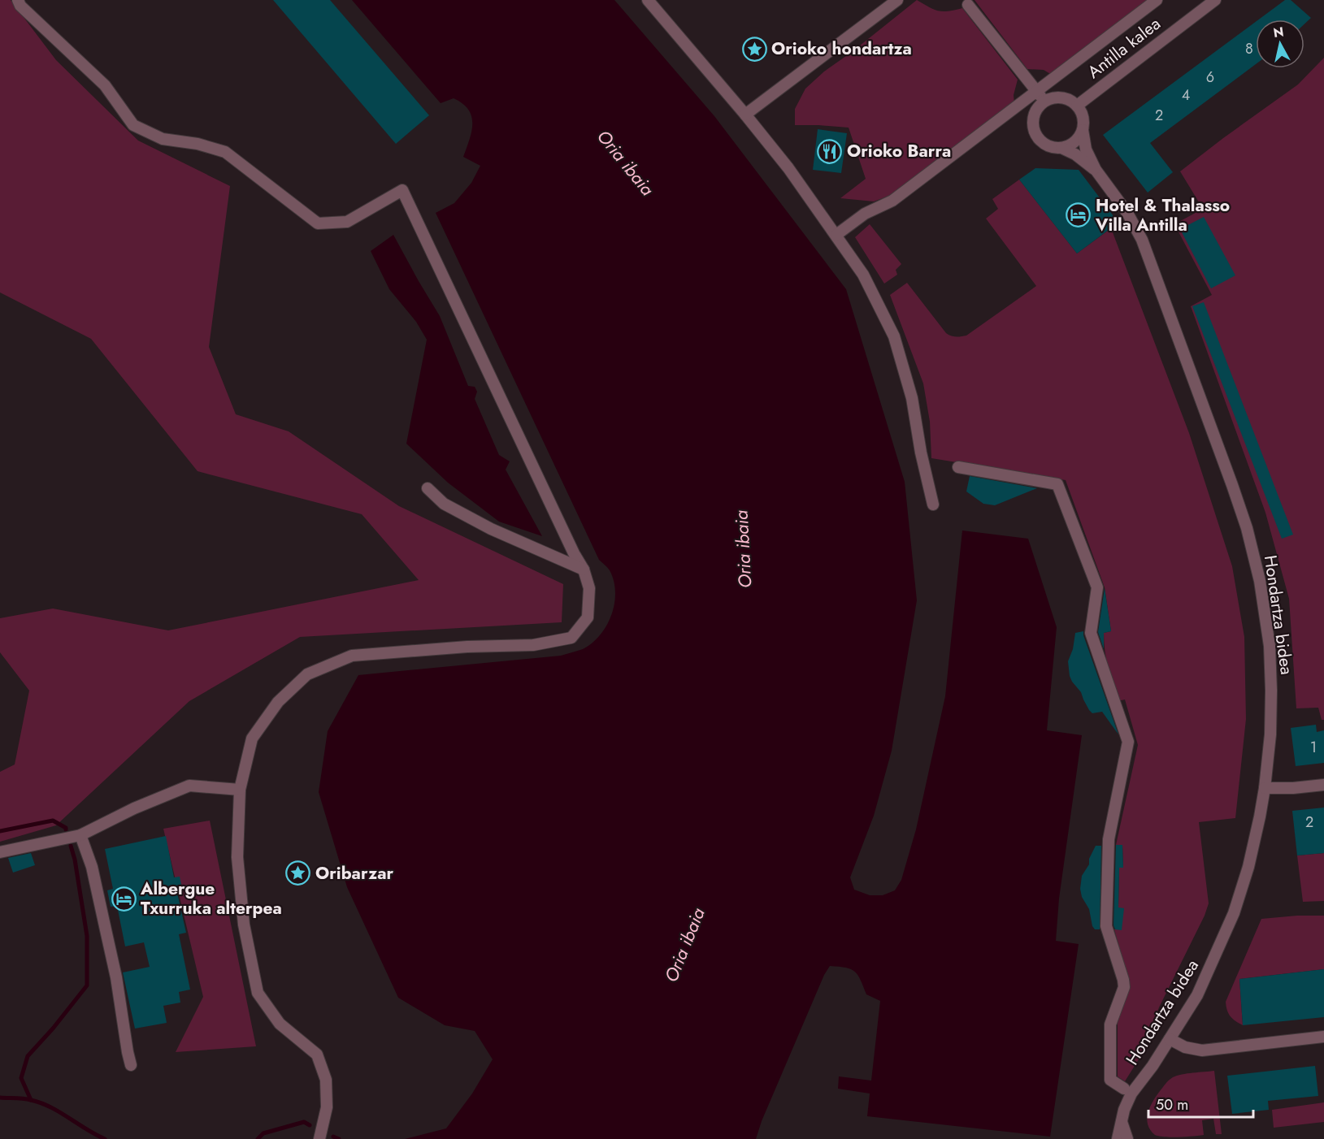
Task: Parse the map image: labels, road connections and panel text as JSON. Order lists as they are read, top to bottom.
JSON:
{
  "streets": {
    "street": ["Antilla kalea", "Hondartza bidea"]
  },
  "water": ["Oria ibaia"],
  "places": {
    "place": ["Orioko hondartza", "Oribarzar"],
    "restaurant": ["Orioko Barra"],
    "hotel": ["Hotel & Thalasso Villa Antilla", "Albergue Txurruka alterpea"]
  },
  "house_numbers": [
    "8",
    "6",
    "4",
    "2",
    "1",
    "2"
  ],
  "scale_bar": "50 m",
  "north": "top"
}
